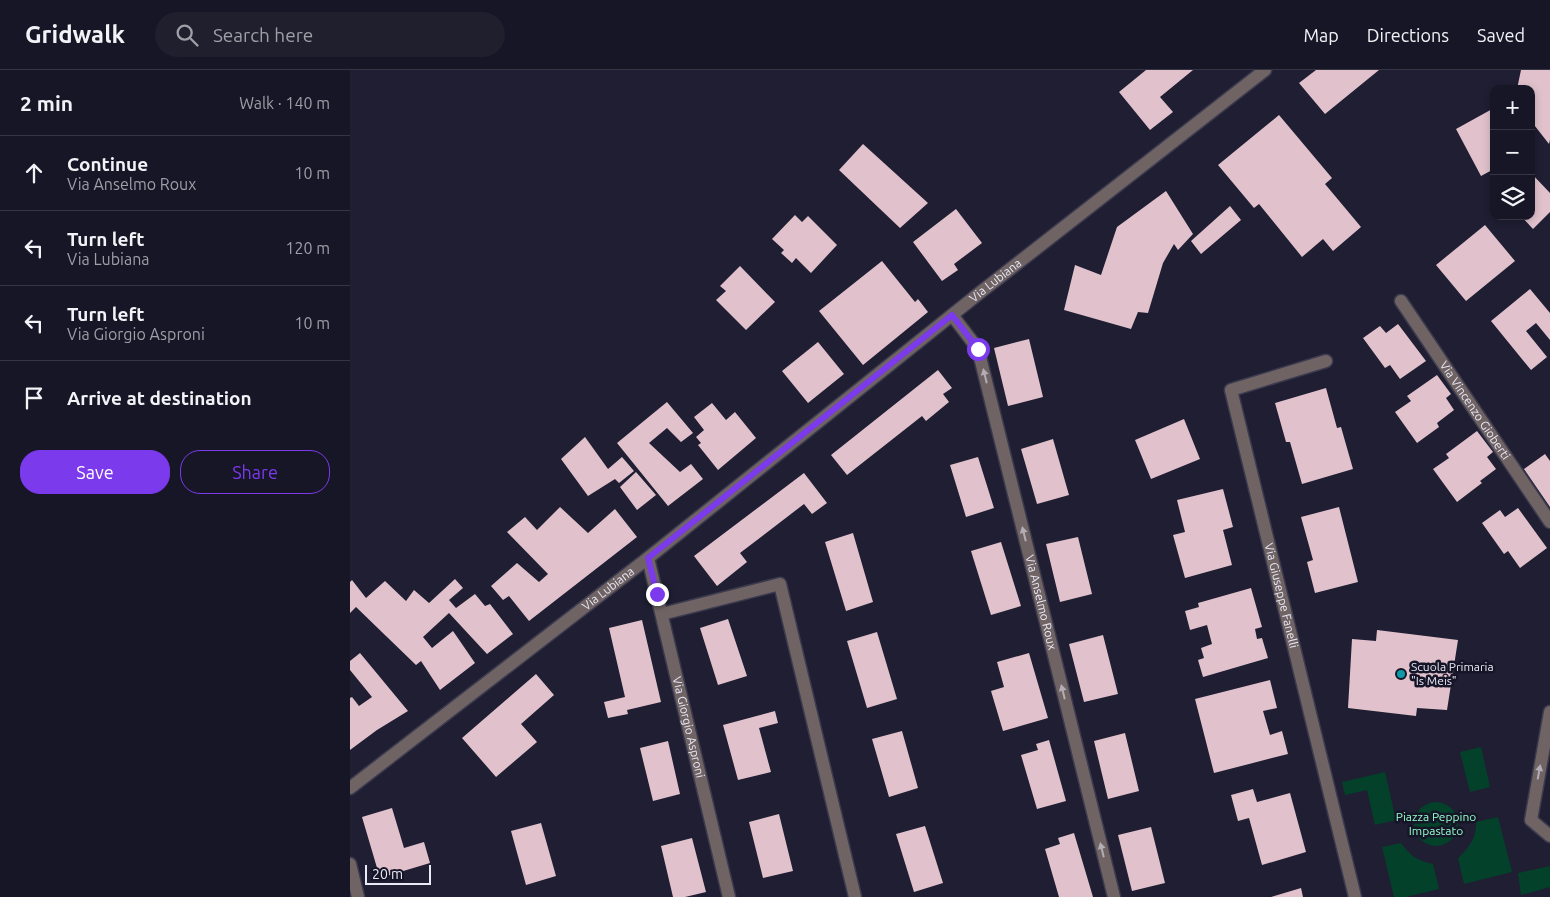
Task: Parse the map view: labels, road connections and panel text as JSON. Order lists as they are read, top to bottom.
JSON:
{
  "streets": {
    "street": [
      "Via Lubiana",
      "Via Vincenzo Gioberti",
      "Via Giuseppe Fanelli",
      "Via Anselmo Roux",
      "Via Giorgio Asproni"
    ]
  },
  "crossings": [
    ["Via Lubiana", "Via Anselmo Roux"],
    ["Via Lubiana", "Via Giorgio Asproni"]
  ],
  "one_way": ["Via Anselmo Roux"],
  "parks": ["Piazza Peppino Impastato"],
  "places": ["Scuola Primaria \"Is Meis\""],
  "scale_bar": "20 m",
  "page": {
    "header": "Gridwalk",
    "search": "Search here",
    "nav": ["Map", "Directions", "Saved"],
    "heading": ["2 min", "Walk · 140 m"],
    "map_buttons": ["+", "−"],
    "list": [
      ["Continue", "Via Anselmo Roux", "10 m"],
      ["Turn left", "Via Lubiana", "120 m"],
      ["Turn left", "Via Giorgio Asproni", "10 m"],
      "Arrive at destination"
    ],
    "buttons": ["Save", "Share"],
    "scale": "20 m"
  }
}
